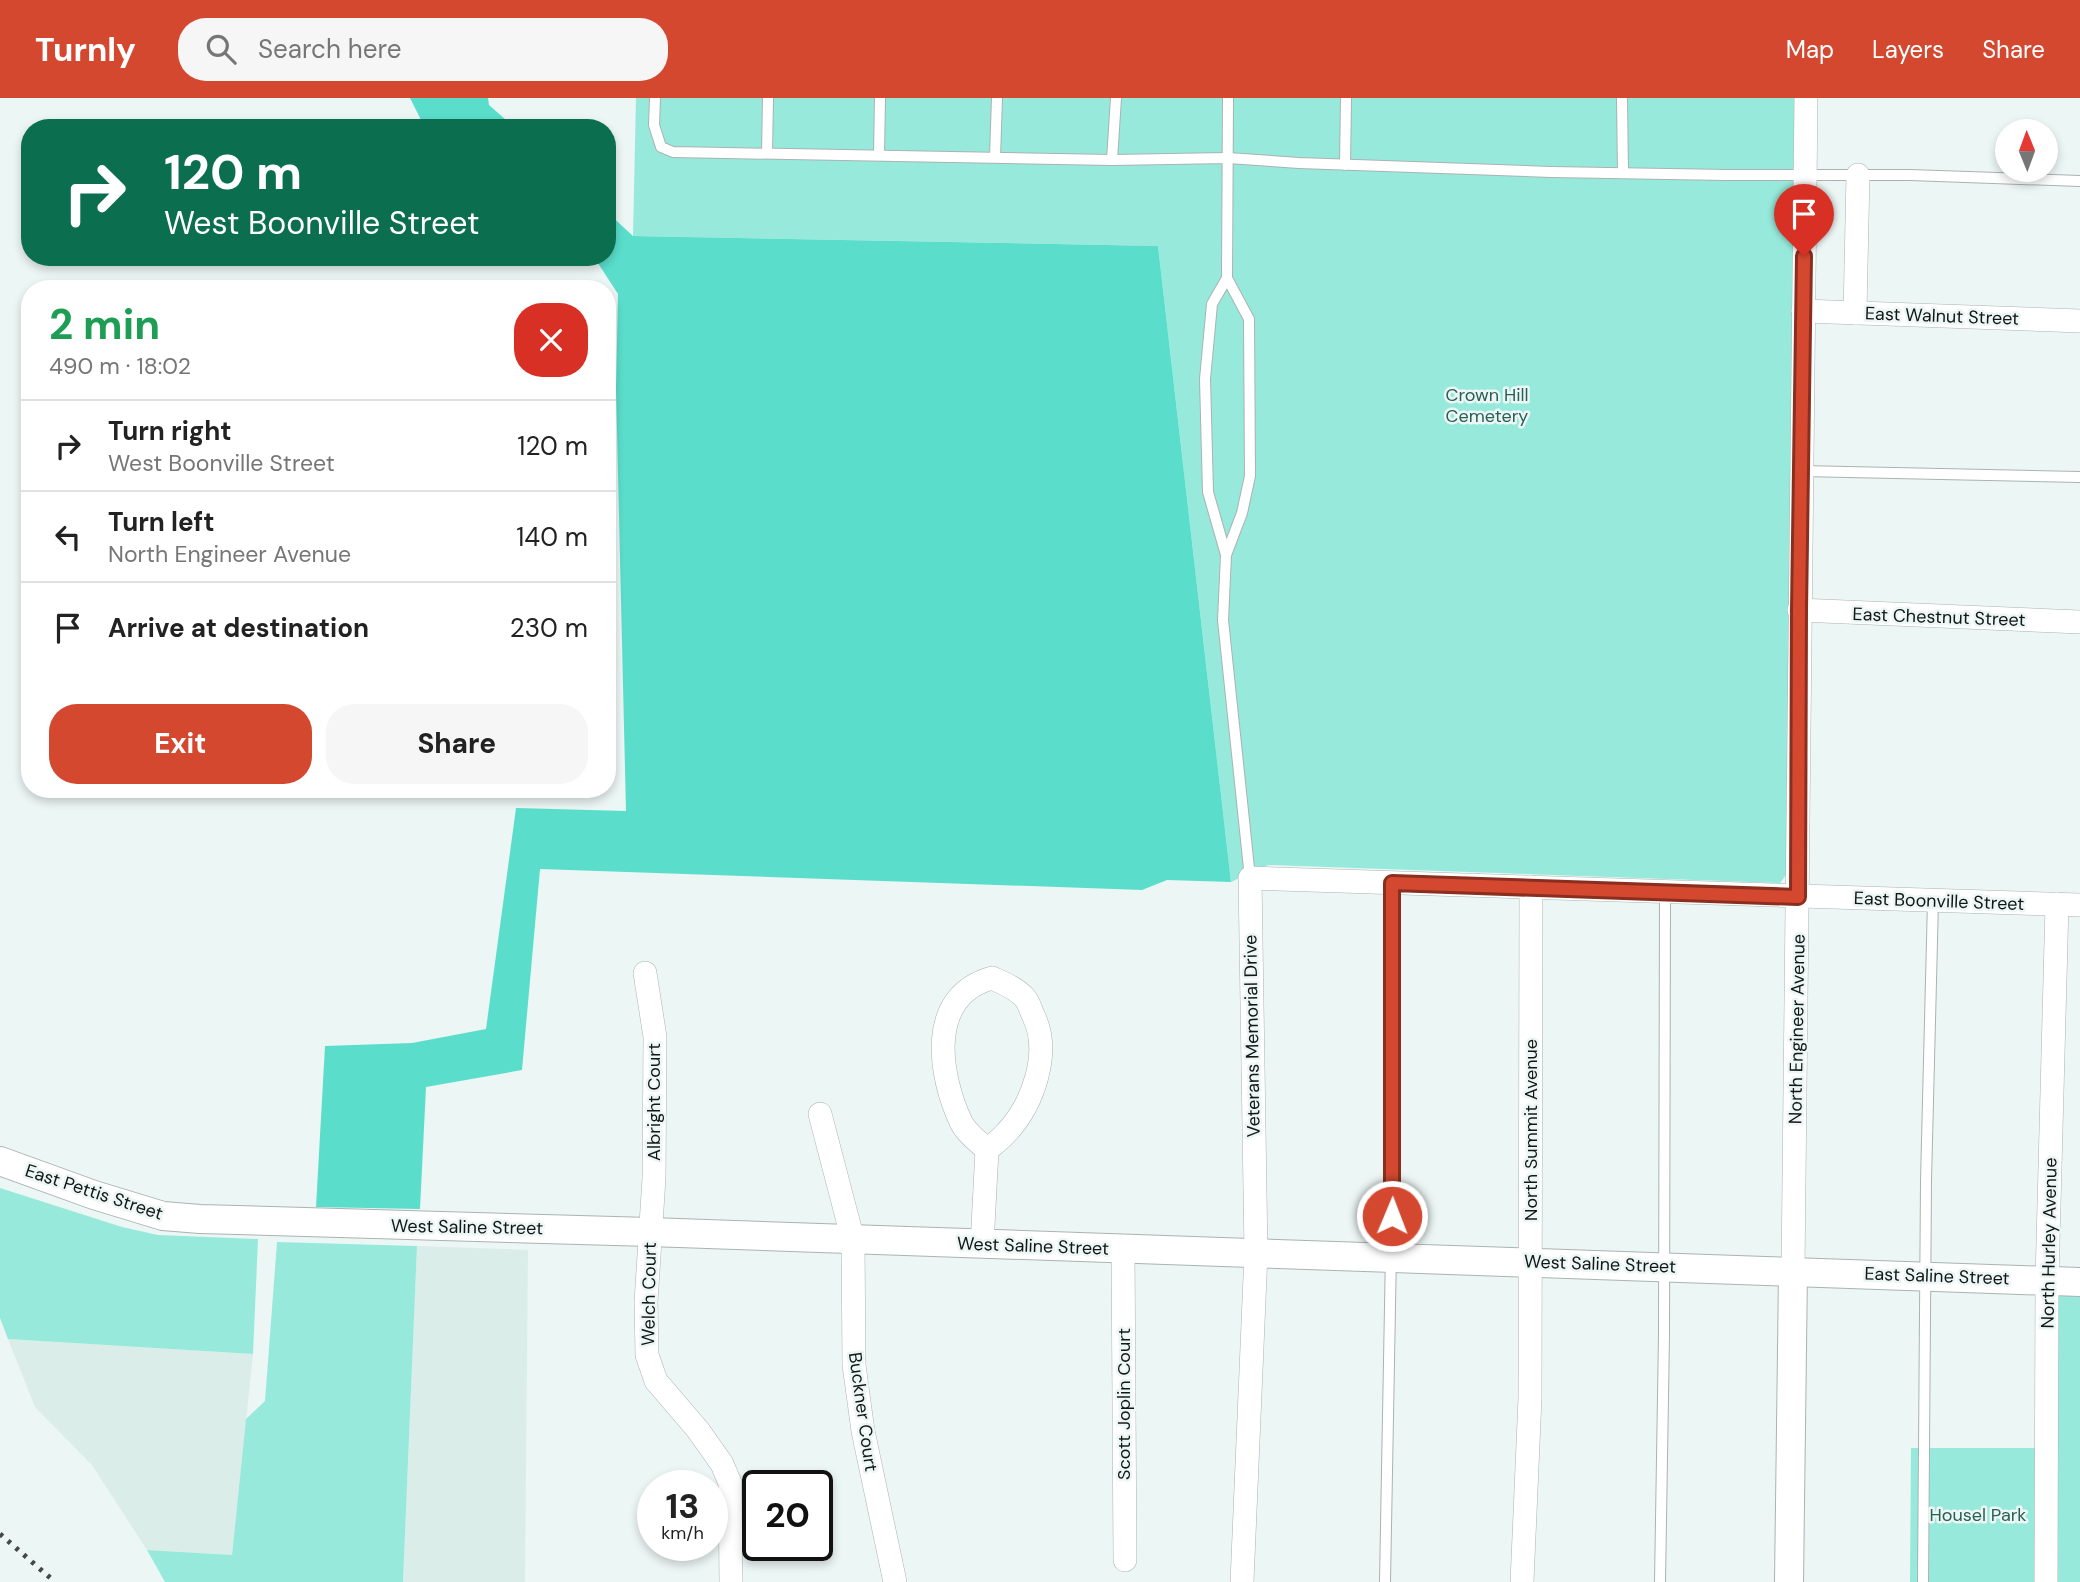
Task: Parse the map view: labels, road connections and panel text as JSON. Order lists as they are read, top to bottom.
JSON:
{
  "streets": {
    "street": [
      "East Walnut Street",
      "East Chestnut Street",
      "East Boonville Street",
      "North Engineer Avenue",
      "Veterans Memorial Drive",
      "Albright Court",
      "North Summit Avenue",
      "East Pettis Street",
      "West Saline Street",
      "North Hurley Avenue",
      "East Saline Street",
      "Welch Court",
      "Scott Joplin Court",
      "Buckner Court"
    ]
  },
  "crossings": [
    ["East Walnut Street", "North Engineer Avenue"],
    ["East Chestnut Street", "North Engineer Avenue"],
    ["East Boonville Street", "North Engineer Avenue"],
    ["East Boonville Street", "Veterans Memorial Drive"],
    ["East Boonville Street", "North Summit Avenue"],
    ["East Boonville Street", "North Hurley Avenue"],
    ["North Engineer Avenue", "West Saline Street"],
    ["North Engineer Avenue", "East Saline Street"],
    ["Veterans Memorial Drive", "West Saline Street"],
    ["Albright Court", "West Saline Street"],
    ["Albright Court", "Welch Court"],
    ["North Summit Avenue", "West Saline Street"],
    ["East Pettis Street", "West Saline Street"],
    ["West Saline Street", "East Saline Street"],
    ["West Saline Street", "Welch Court"],
    ["West Saline Street", "Scott Joplin Court"],
    ["West Saline Street", "Buckner Court"],
    ["North Hurley Avenue", "East Saline Street"]
  ],
  "parks": ["Crown Hill Cemetery", "Housel Park"],
  "north": "top",
  "page": {
    "header": "Turnly",
    "search": "Search here",
    "nav": ["Map", "Layers", "Share"],
    "turn": ["120 m", "West Boonville Street"],
    "heading": ["2 min", "490 m · 18:02"],
    "list": [
      {
        "name": "Turn right",
        "note": "West Boonville Street",
        "value": "120 m"
      },
      {
        "name": "Turn left",
        "note": "North Engineer Avenue",
        "value": "140 m"
      },
      {
        "name": "Arrive at destination",
        "value": "230 m"
      }
    ],
    "buttons": ["Exit", "Share"],
    "speed": "13 km/h",
    "limit": "20"
  }
}
